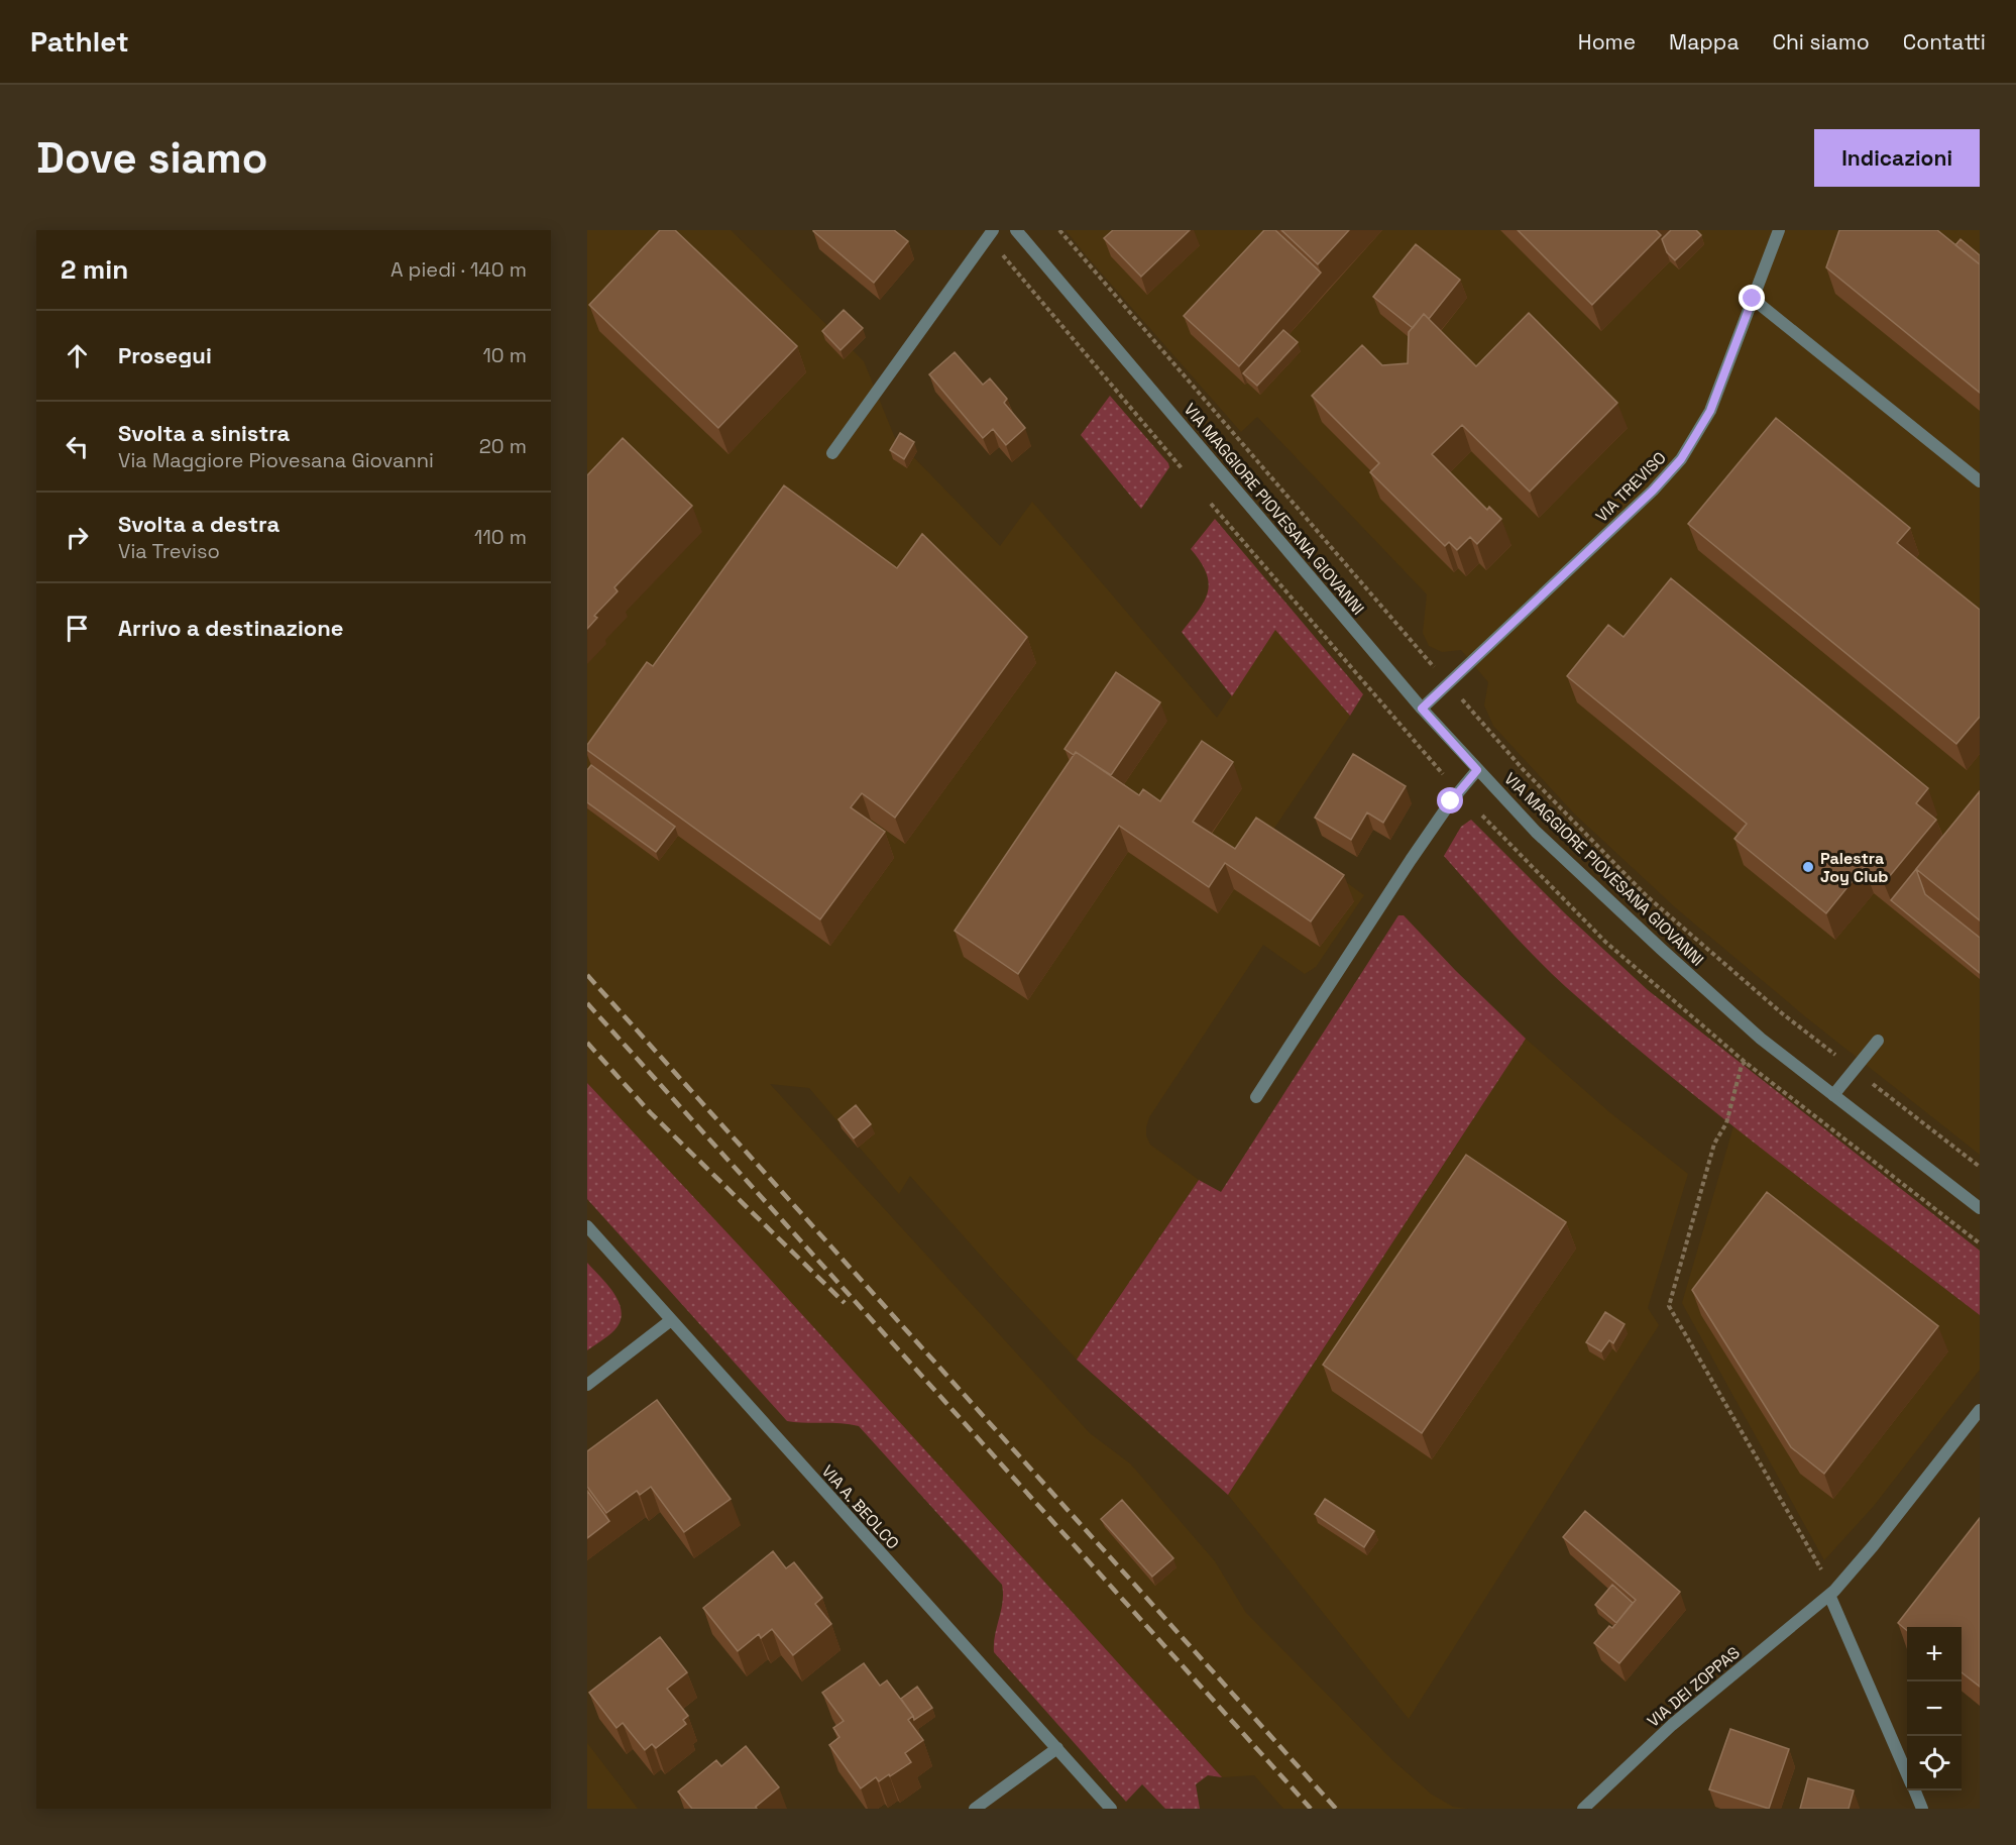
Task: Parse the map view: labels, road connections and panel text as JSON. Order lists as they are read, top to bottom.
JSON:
{
  "streets": {
    "street": [
      "VIA TREVISO",
      "VIA MAGGIORE PIOVESANA GIOVANNI",
      "VIA A. BEOLCO",
      "VIA DEI ZOPPAS"
    ]
  },
  "crossings": [
    ["VIA TREVISO", "VIA MAGGIORE PIOVESANA GIOVANNI"]
  ],
  "places": ["Palestra Joy Club"],
  "page": {
    "header": "Pathlet",
    "nav": [
      "Home",
      "Mappa",
      "Chi siamo",
      "Contatti"
    ],
    "buttons": "Indicazioni",
    "title": "Dove siamo",
    "heading": ["2 min", "A piedi · 140 m"],
    "list": [
      ["Prosegui", "10 m"],
      ["Svolta a sinistra", "Via Maggiore Piovesana Giovanni", "20 m"],
      ["Svolta a destra", "Via Treviso", "110 m"],
      "Arrivo a destinazione"
    ],
    "map_buttons": ["+", "−"]
  }
}
